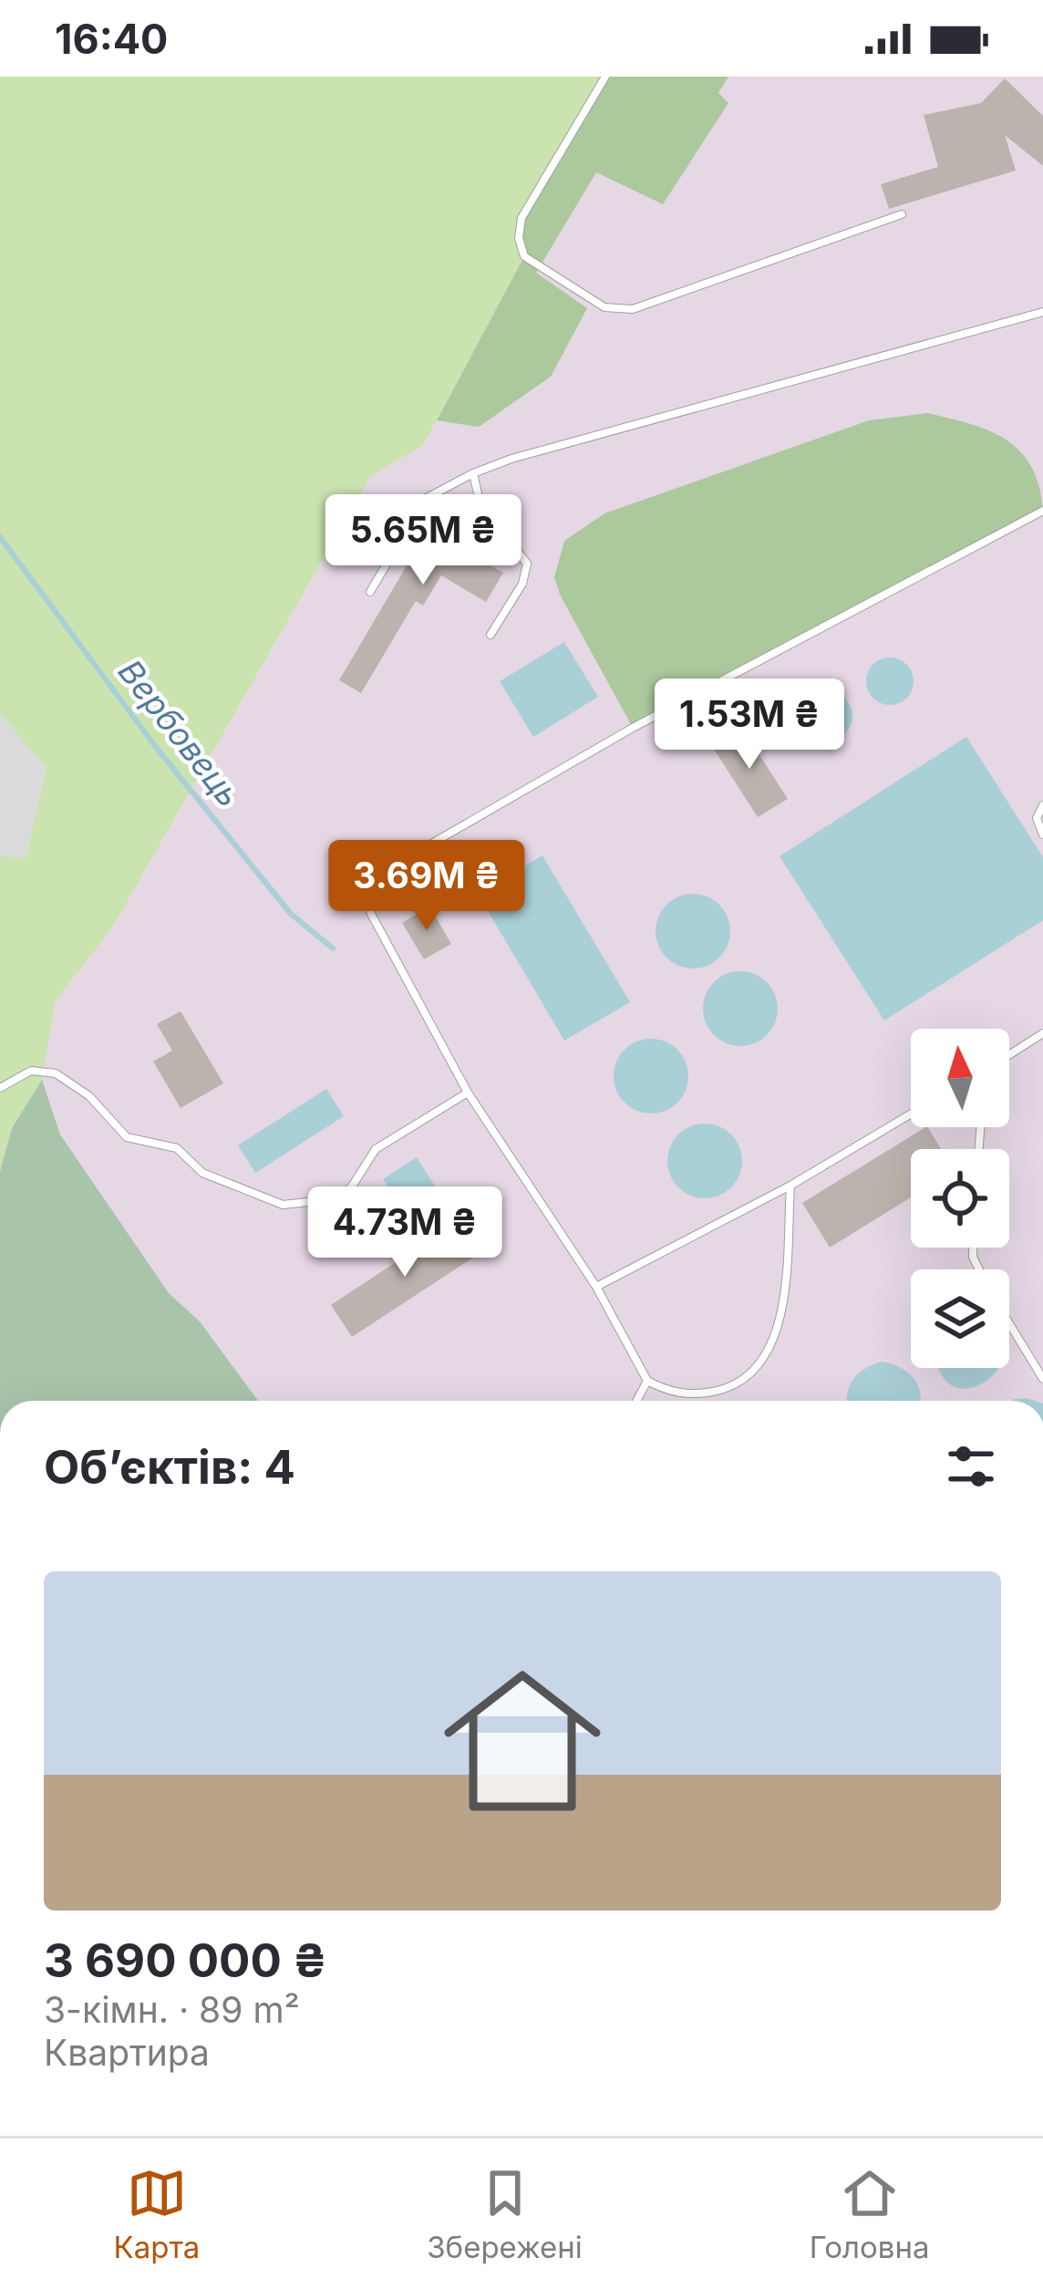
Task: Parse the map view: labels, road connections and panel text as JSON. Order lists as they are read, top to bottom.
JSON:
{
  "water": ["Вербовець"],
  "north": "top",
  "page": {
    "status": "16:40",
    "price": [
      "5.65M ₴",
      "1.53M ₴",
      "3.69M ₴",
      "4.73M ₴"
    ],
    "heading": "Об’єктів: 4",
    "list": [
      {
        "name": "3 690 000 ₴",
        "note": "3-кімн. · 89 m² · Квартира"
      }
    ],
    "tabs": ["Карта", "Збережені", "Головна"]
  }
}
